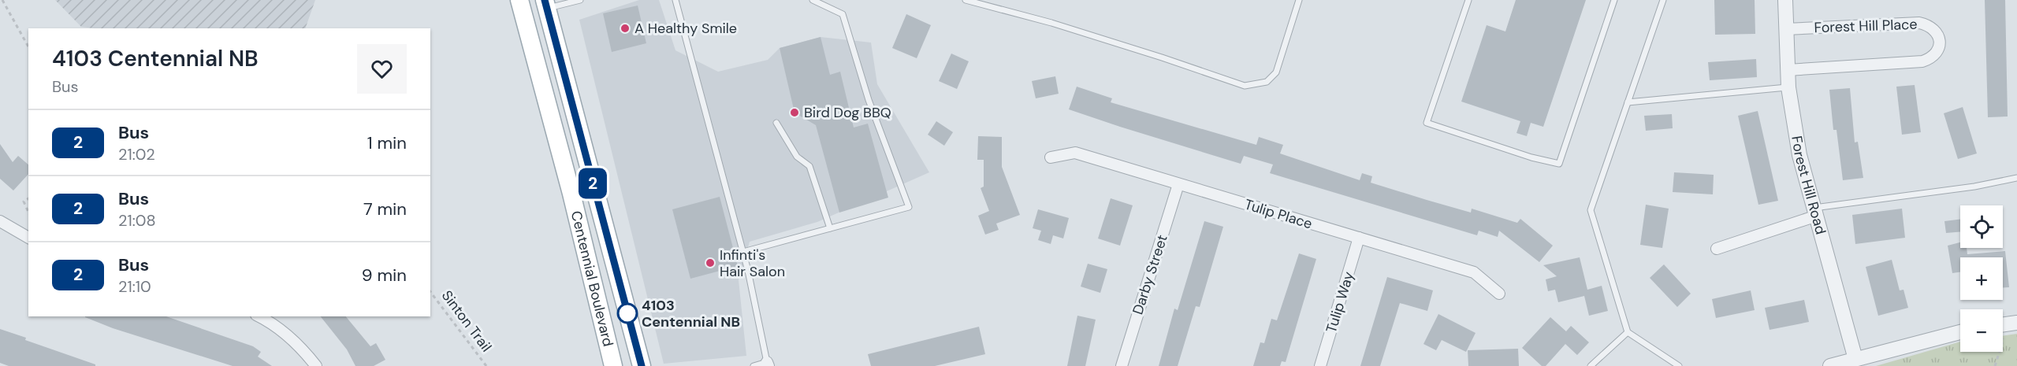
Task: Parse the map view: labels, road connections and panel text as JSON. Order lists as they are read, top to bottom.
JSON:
{
  "streets": {
    "main road": ["Centennial Boulevard"],
    "street": [
      "Forest Hill Place",
      "Forest Hill Road",
      "Tulip Place",
      "Darby Street",
      "Tulip Way"
    ],
    "path": ["Sinton Trail"]
  },
  "crossings": [
    ["Forest Hill Place", "Forest Hill Road"],
    ["Tulip Place", "Darby Street"],
    ["Tulip Place", "Tulip Way"]
  ],
  "places": [
    "A Healthy Smile",
    "Bird Dog BBQ",
    "Infinti's Hair Salon",
    "4103 Centennial NB"
  ],
  "lines": ["bus line 2"],
  "page": {
    "on_map": "2",
    "heading": ["4103 Centennial NB", "Bus"],
    "list": [
      {
        "mark": "2",
        "name": "Bus",
        "note": "21:02",
        "value": "1 min"
      },
      {
        "mark": "2",
        "name": "Bus",
        "note": "21:08",
        "value": "7 min"
      },
      {
        "mark": "2",
        "name": "Bus",
        "note": "21:10",
        "value": "9 min"
      }
    ],
    "map_buttons": ["+", "−"]
  }
}
